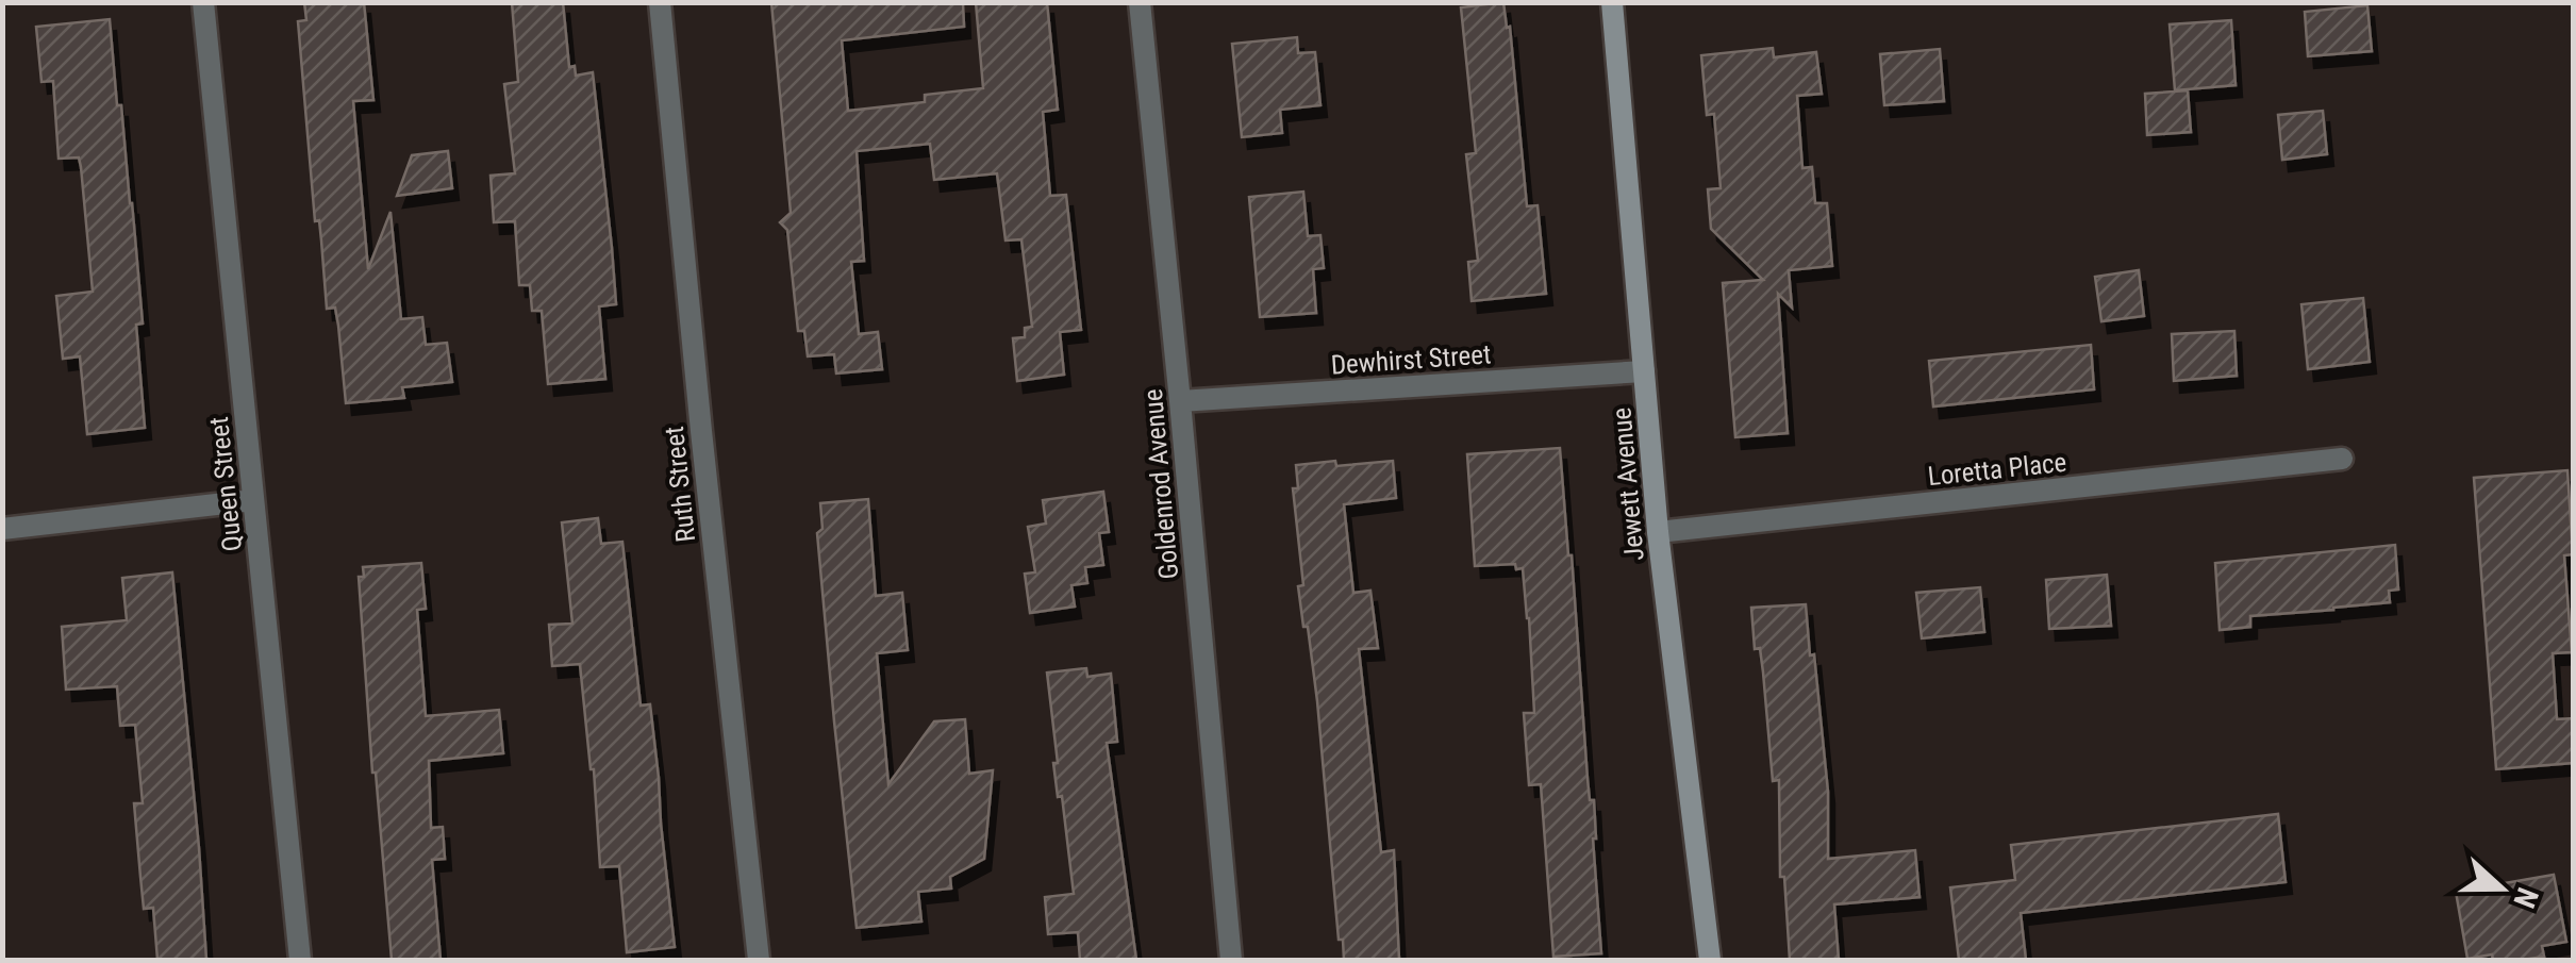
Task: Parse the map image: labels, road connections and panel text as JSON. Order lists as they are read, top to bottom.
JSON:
{
  "streets": {
    "main road": ["Jewett Avenue"],
    "street": [
      "Dewhirst Street",
      "Loretta Place",
      "Queen Street",
      "Ruth Street",
      "Goldenrod Avenue"
    ]
  },
  "crossings": [
    ["Dewhirst Street", "Goldenrod Avenue"],
    ["Dewhirst Street", "Jewett Avenue"],
    ["Loretta Place", "Jewett Avenue"]
  ],
  "north": "right"
}
